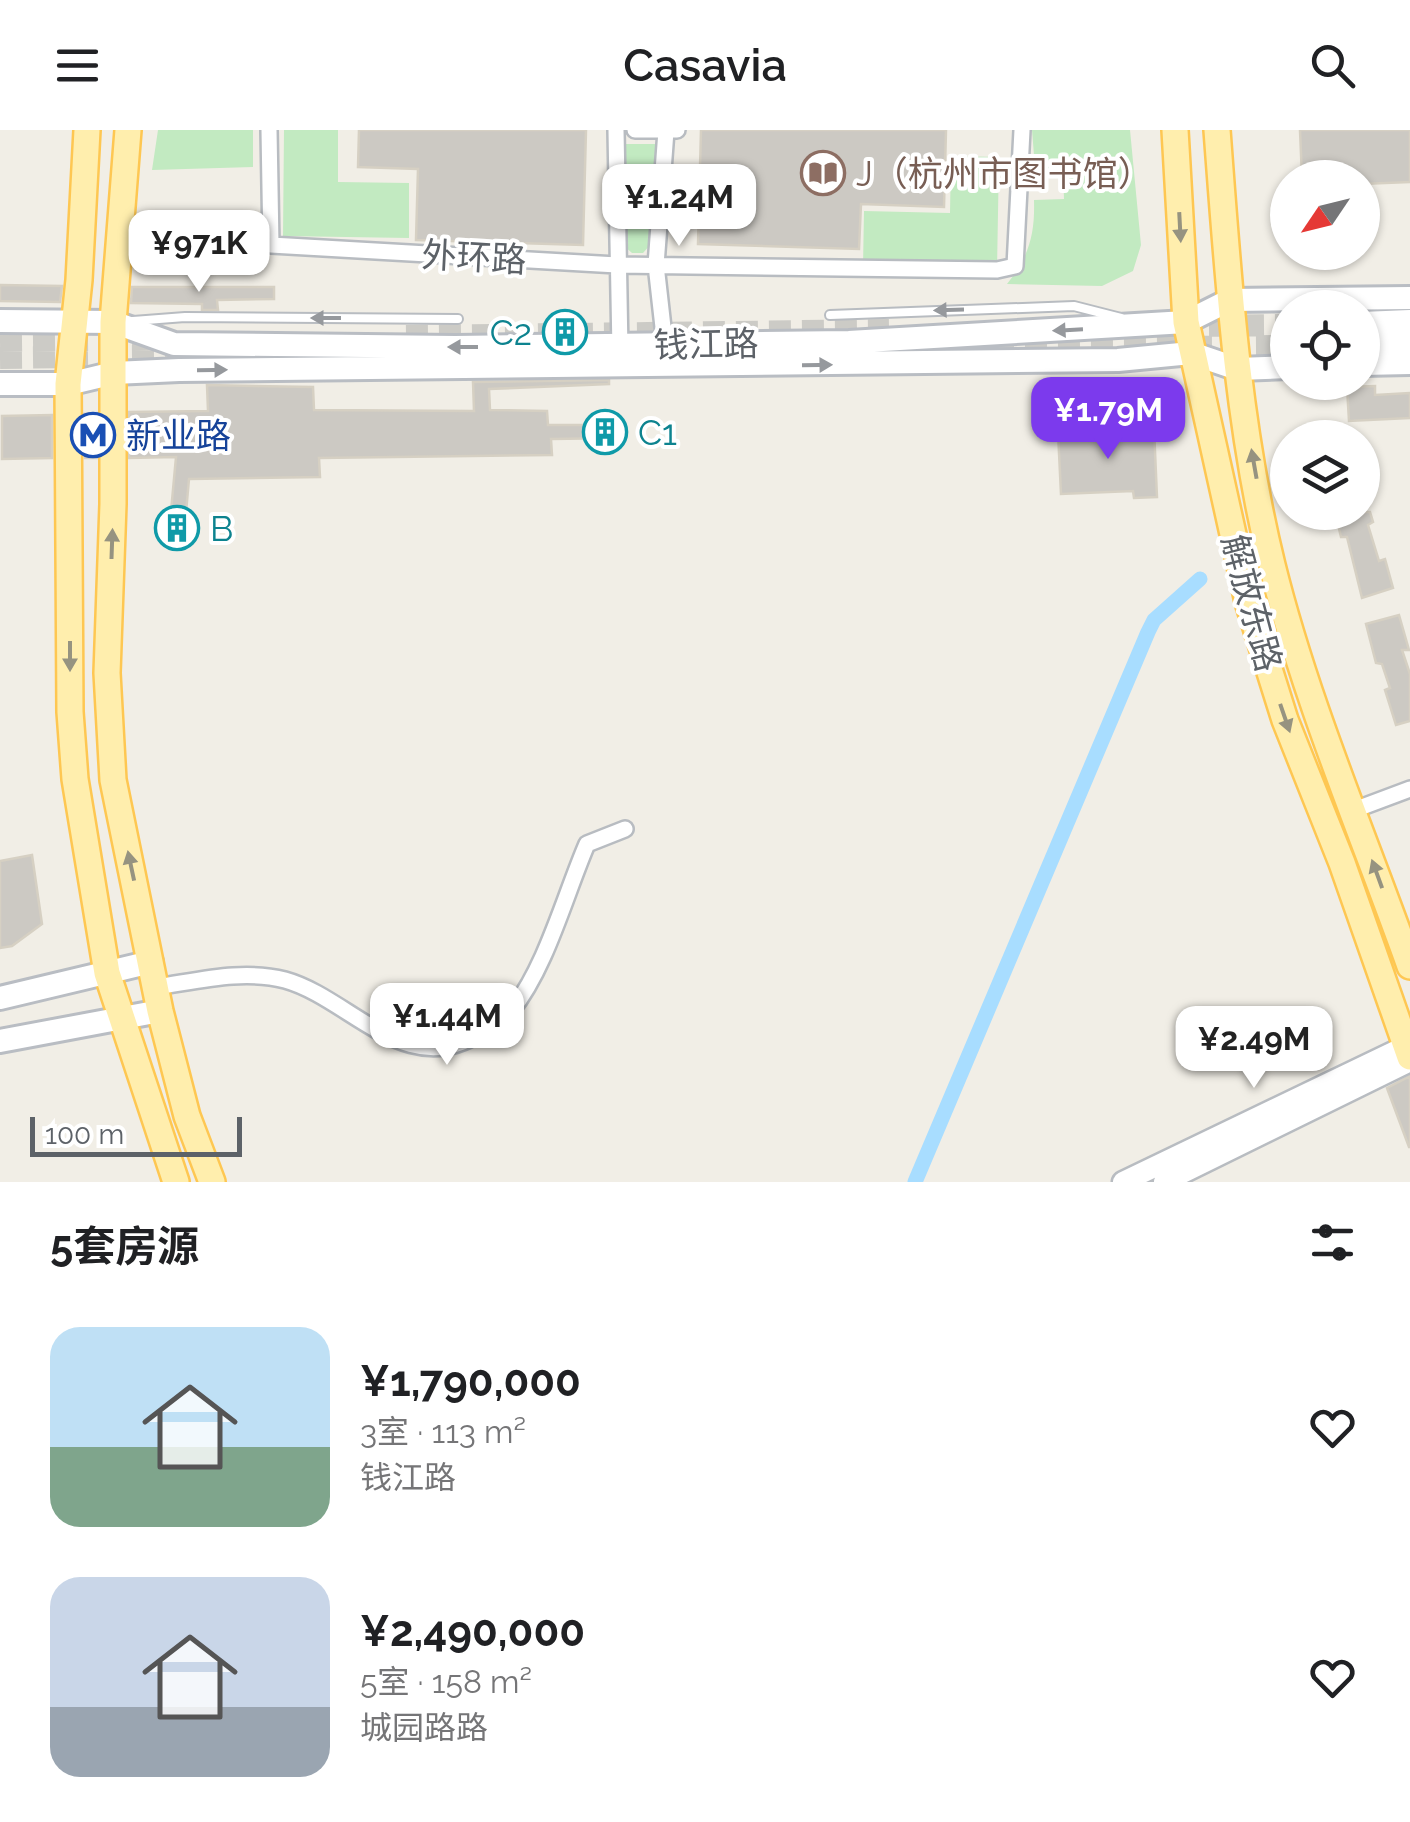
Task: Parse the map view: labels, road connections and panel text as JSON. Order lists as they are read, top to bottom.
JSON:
{
  "streets": {
    "main road": ["钱江路", "解放东路"],
    "street": ["外环路"]
  },
  "crossings": [
    ["钱江路", "解放东路"]
  ],
  "places": {
    "library": ["J（杭州市图书馆）"],
    "building": ["C2", "C1", "B"],
    "metro station": ["新业路"]
  },
  "scale_bar": "100 m",
  "north": "bottom left",
  "page": {
    "header": "Casavia",
    "price": [
      "¥1.24M",
      "¥971K",
      "¥1.79M",
      "¥1.44M",
      "¥2.49M"
    ],
    "scale": "100 m",
    "heading": "5套房源",
    "list": [
      {
        "name": "¥1,790,000",
        "note": "3室 · 113 m² · 钱江路"
      },
      {
        "name": "¥2,490,000",
        "note": "5室 · 158 m² · 城园路路"
      }
    ]
  }
}
